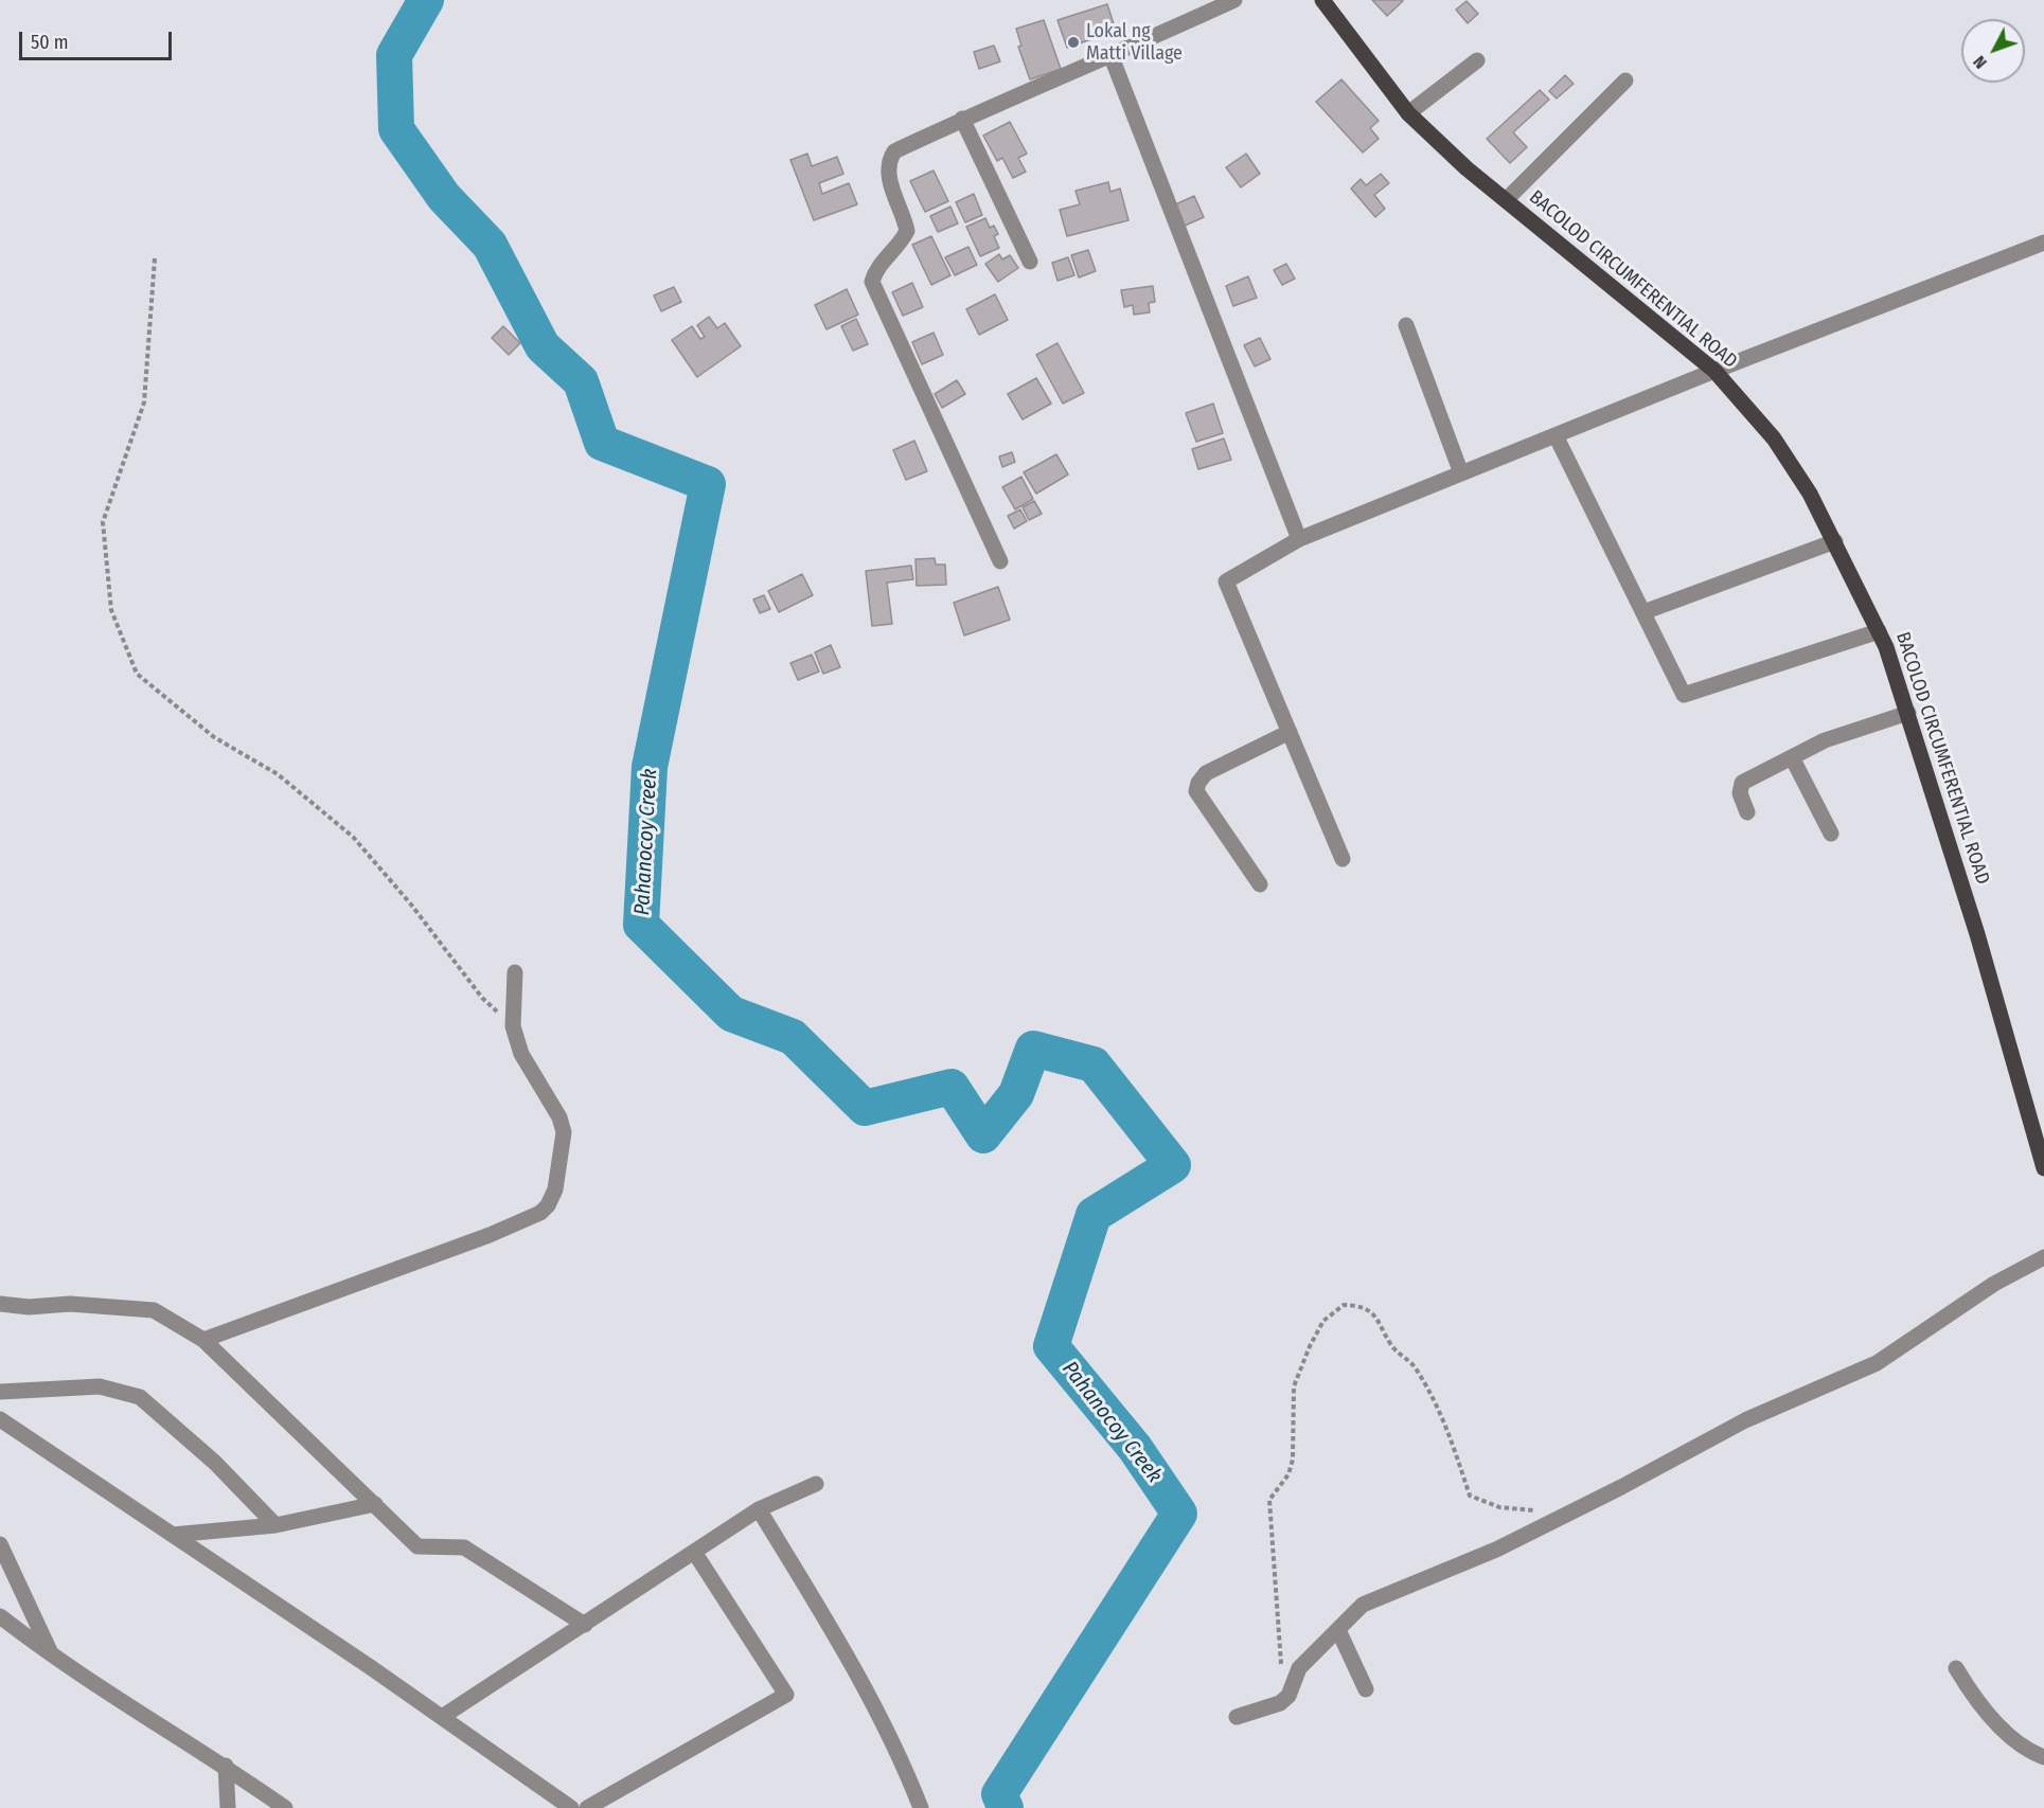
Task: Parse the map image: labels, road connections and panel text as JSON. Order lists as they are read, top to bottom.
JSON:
{
  "streets": {
    "main road": ["BACOLOD CIRCUMFERENTIAL ROAD"]
  },
  "water": ["Pahanocoy Creek"],
  "places": ["Lokal ng Matti Village"],
  "scale_bar": "50 m",
  "north": "bottom left"
}
